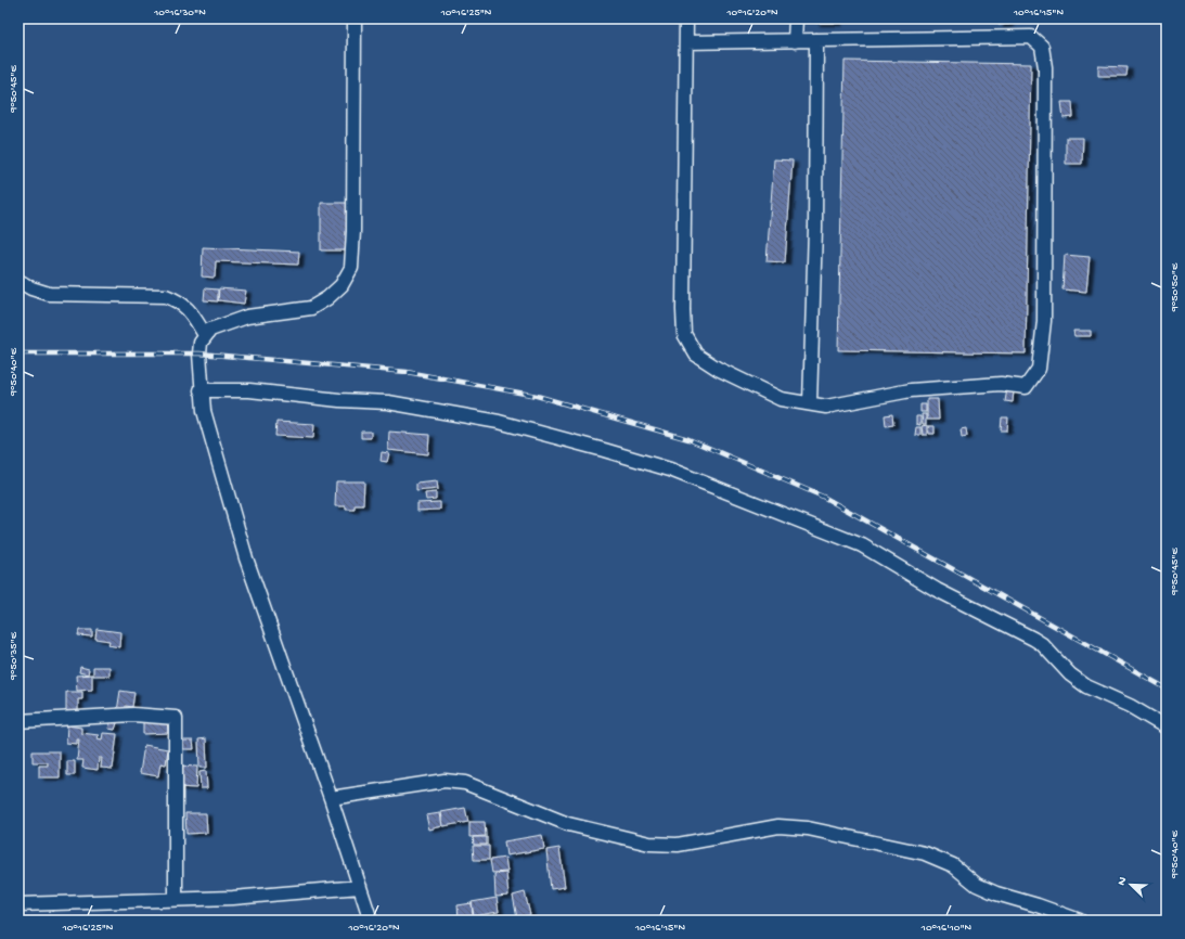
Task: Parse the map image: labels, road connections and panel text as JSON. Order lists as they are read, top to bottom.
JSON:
{
  "north": "top left",
  "coordinates": [
    "10°16'30\"N",
    "10°16'25\"N",
    "10°16'20\"N",
    "10°16'15\"N",
    "9°50'45\"E",
    "9°50'50\"E",
    "9°50'40\"E",
    "9°50'35\"E",
    "10°16'10\"N"
  ]
}
